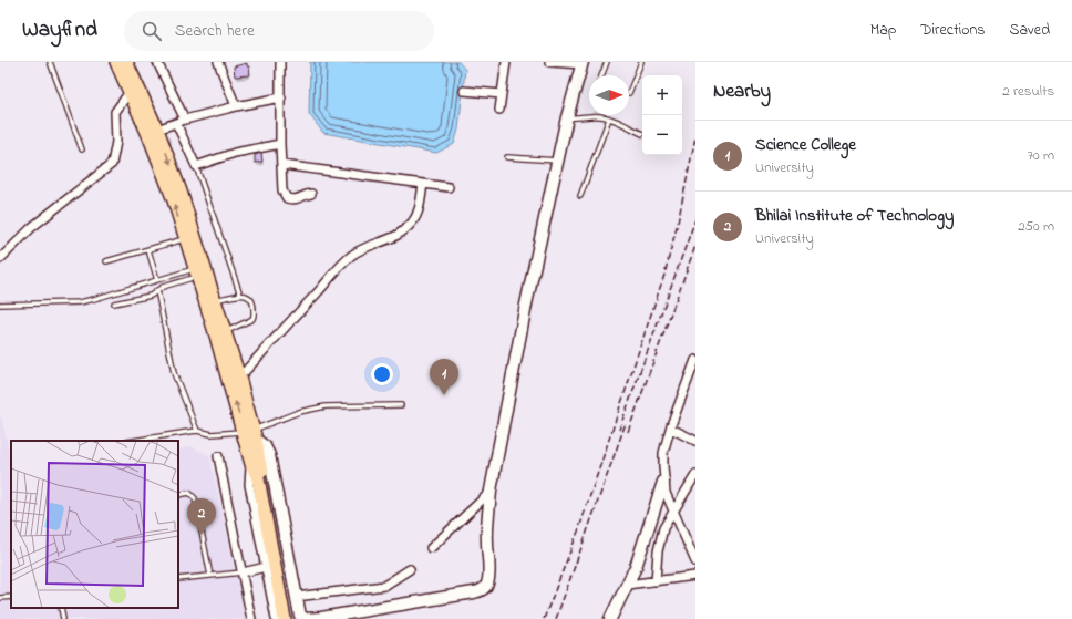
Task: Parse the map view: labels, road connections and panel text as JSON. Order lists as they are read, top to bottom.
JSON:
{
  "north": "right",
  "page": {
    "header": "Wayfind",
    "search": "Search here",
    "nav": ["Map", "Directions", "Saved"],
    "heading": ["Nearby", "2 results"],
    "map_buttons": ["+", "−"],
    "list": [
      {
        "mark": "1",
        "name": "Science College",
        "note": "University",
        "value": "70 m"
      },
      {
        "mark": "2",
        "name": "Bhilai Institute of Technology",
        "note": "University",
        "value": "250 m"
      }
    ],
    "pins": ["1", "2"]
  }
}
